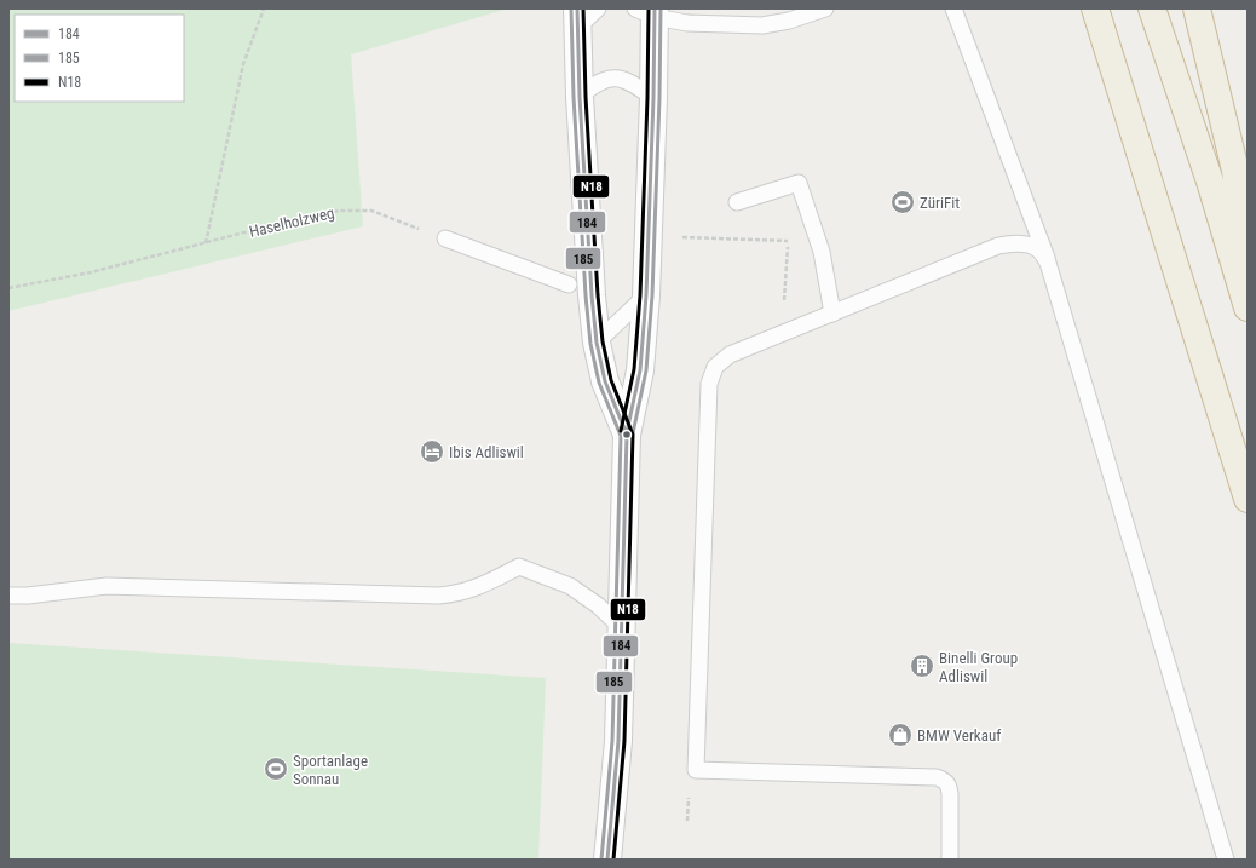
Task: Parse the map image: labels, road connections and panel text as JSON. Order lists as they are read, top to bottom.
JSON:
{
  "streets": {
    "path": ["Haselholzweg"]
  },
  "places": {
    "sports": ["ZüriFit", "Sportanlage Sonnau"],
    "hotel": ["Ibis Adliswil"],
    "building": ["Binelli Group Adliswil"],
    "shop": ["BMW Verkauf"]
  },
  "lines": ["transit line 184", "transit line 185", "transit line N18"],
  "legend": ["184", "185", "N18"]
}
